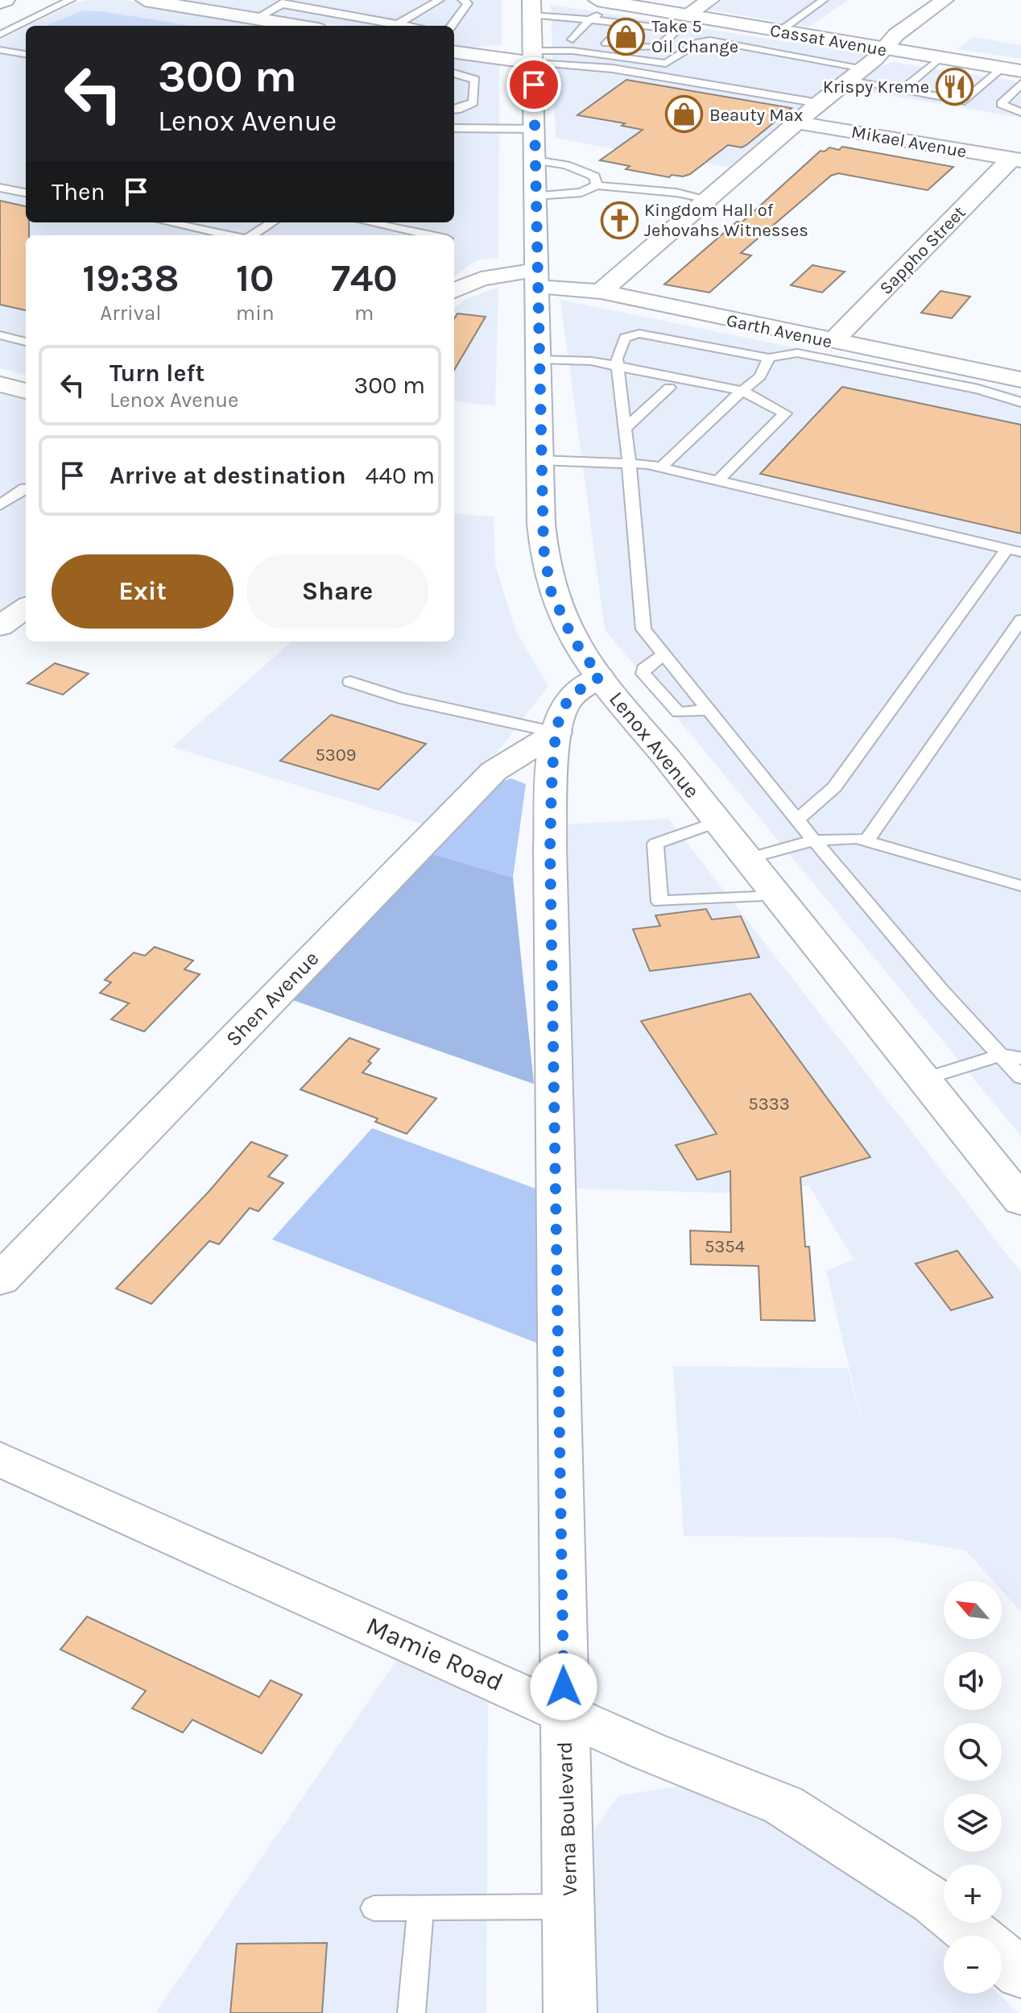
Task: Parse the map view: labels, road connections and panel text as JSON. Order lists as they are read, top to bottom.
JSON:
{
  "streets": {
    "main road": [
      "Cassat Avenue",
      "Mikael Avenue",
      "Sappho Street",
      "Garth Avenue",
      "Lenox Avenue",
      "Shen Avenue",
      "Mamie Road",
      "Verna Boulevard"
    ]
  },
  "crossings": [
    ["Mikael Avenue", "Sappho Street"],
    ["Sappho Street", "Garth Avenue"],
    ["Garth Avenue", "Lenox Avenue"],
    ["Lenox Avenue", "Verna Boulevard"],
    ["Shen Avenue", "Verna Boulevard"],
    ["Mamie Road", "Verna Boulevard"]
  ],
  "places": {
    "shop": ["Take 5 Oil Change", "Beauty Max"],
    "restaurant": ["Krispy Kreme"],
    "church": ["Kingdom Hall of Jehovahs Witnesses"]
  },
  "house_numbers": ["5309", "5333", "5354"],
  "north": "top left",
  "page": {
    "turn": ["300 m", "Lenox Avenue"],
    "then": "Then",
    "eta": [
      "19:38",
      "Arrival",
      "10",
      "min",
      "740",
      "m"
    ],
    "list": [
      {
        "name": "Turn left",
        "note": "Lenox Avenue",
        "value": "300 m"
      },
      {
        "name": "Arrive at destination",
        "value": "440 m"
      }
    ],
    "buttons": ["Exit", "Share"],
    "map_buttons": ["+", "−"]
  }
}
